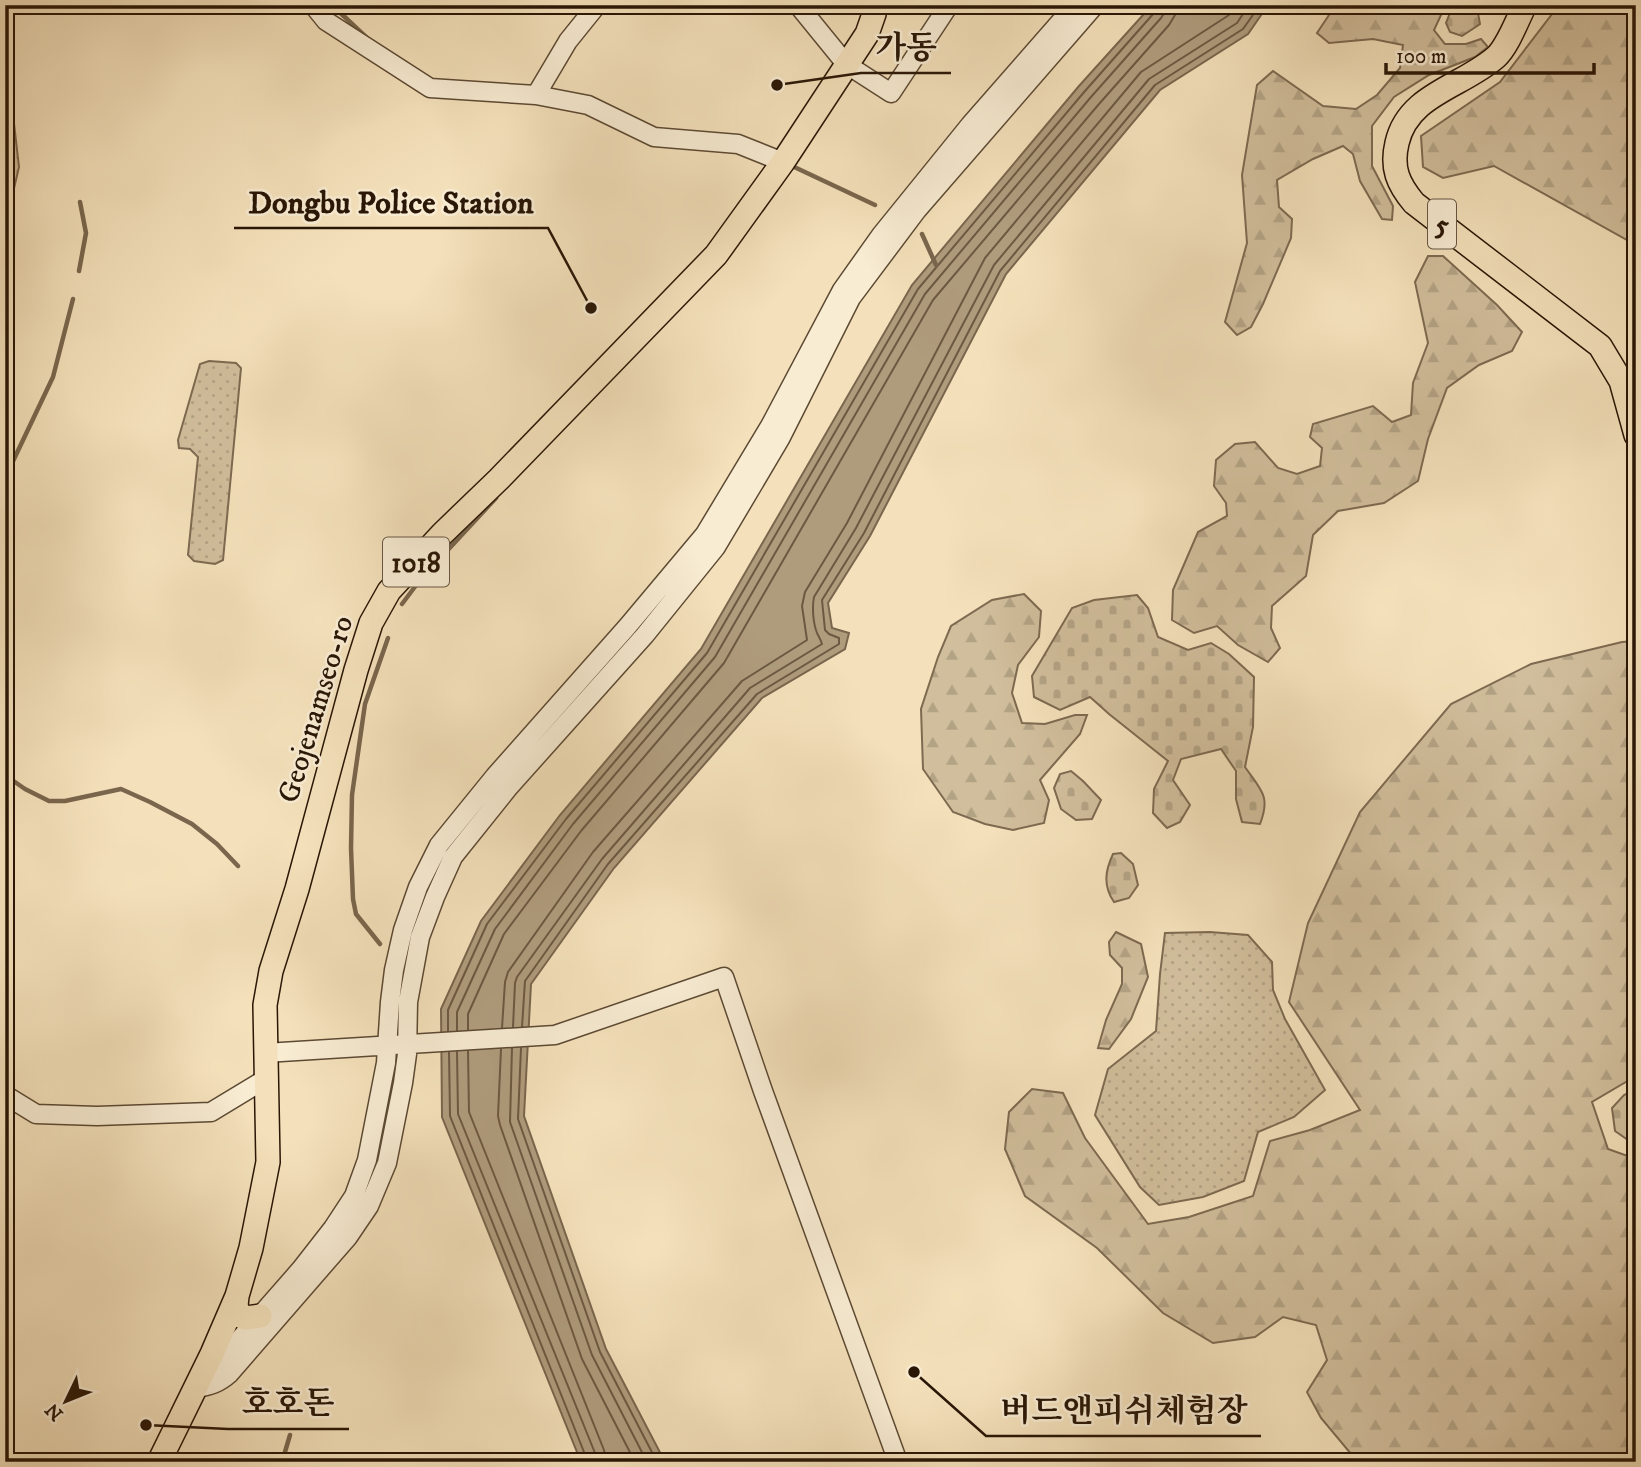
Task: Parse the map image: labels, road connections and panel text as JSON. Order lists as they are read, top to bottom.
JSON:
{
  "streets": {
    "main road": ["5", "1018", "Geojenamseo-ro"]
  },
  "places": [
    "가동",
    "Dongbu Police Station",
    "버드앤피쉬체험장",
    "호호돈"
  ],
  "scale_bar": "100 m",
  "north": "bottom left"
}
